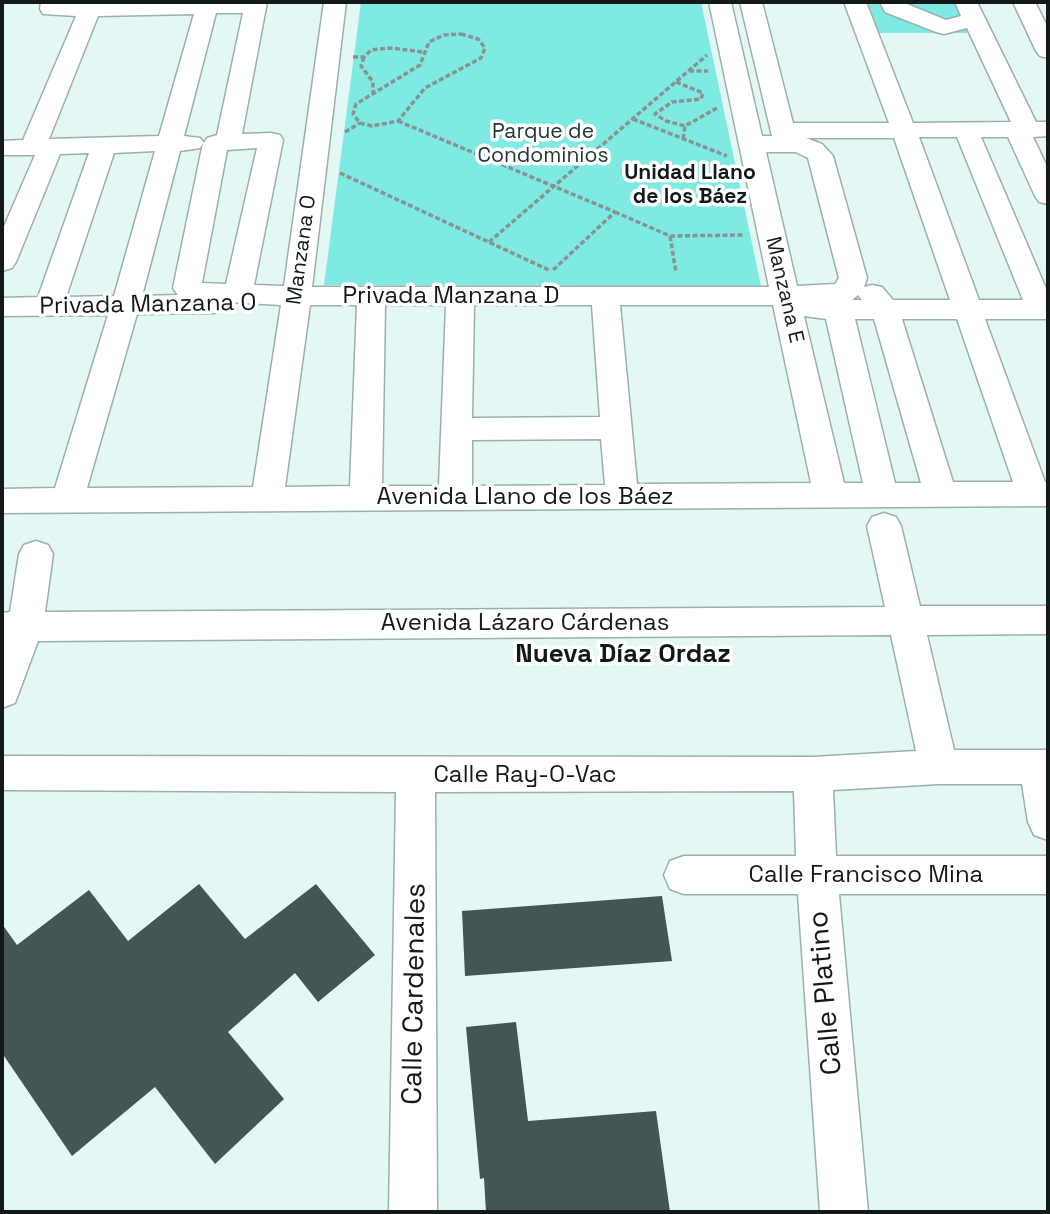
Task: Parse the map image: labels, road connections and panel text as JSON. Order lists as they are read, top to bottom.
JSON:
{
  "streets": {
    "street": [
      "Manzana O",
      "Manzana E",
      "Privada Manzana D",
      "Privada Manzana O",
      "Avenida Llano de los Báez",
      "Avenida Lázaro Cárdenas",
      "Calle Ray-O-Vac",
      "Calle Francisco Mina",
      "Calle Platino",
      "Calle Cardenales"
    ]
  },
  "crossings": [
    ["Manzana O", "Privada Manzana D"],
    ["Manzana O", "Privada Manzana O"],
    ["Manzana O", "Avenida Llano de los Báez"],
    ["Manzana E", "Privada Manzana D"],
    ["Manzana E", "Avenida Llano de los Báez"],
    ["Privada Manzana D", "Privada Manzana O"],
    ["Calle Ray-O-Vac", "Calle Platino"],
    ["Calle Ray-O-Vac", "Calle Cardenales"],
    ["Calle Francisco Mina", "Calle Platino"]
  ],
  "districts": ["Unidad Llano de los Báez", "Nueva Díaz Ordaz"],
  "parks": ["Parque de Condominios"]
}
